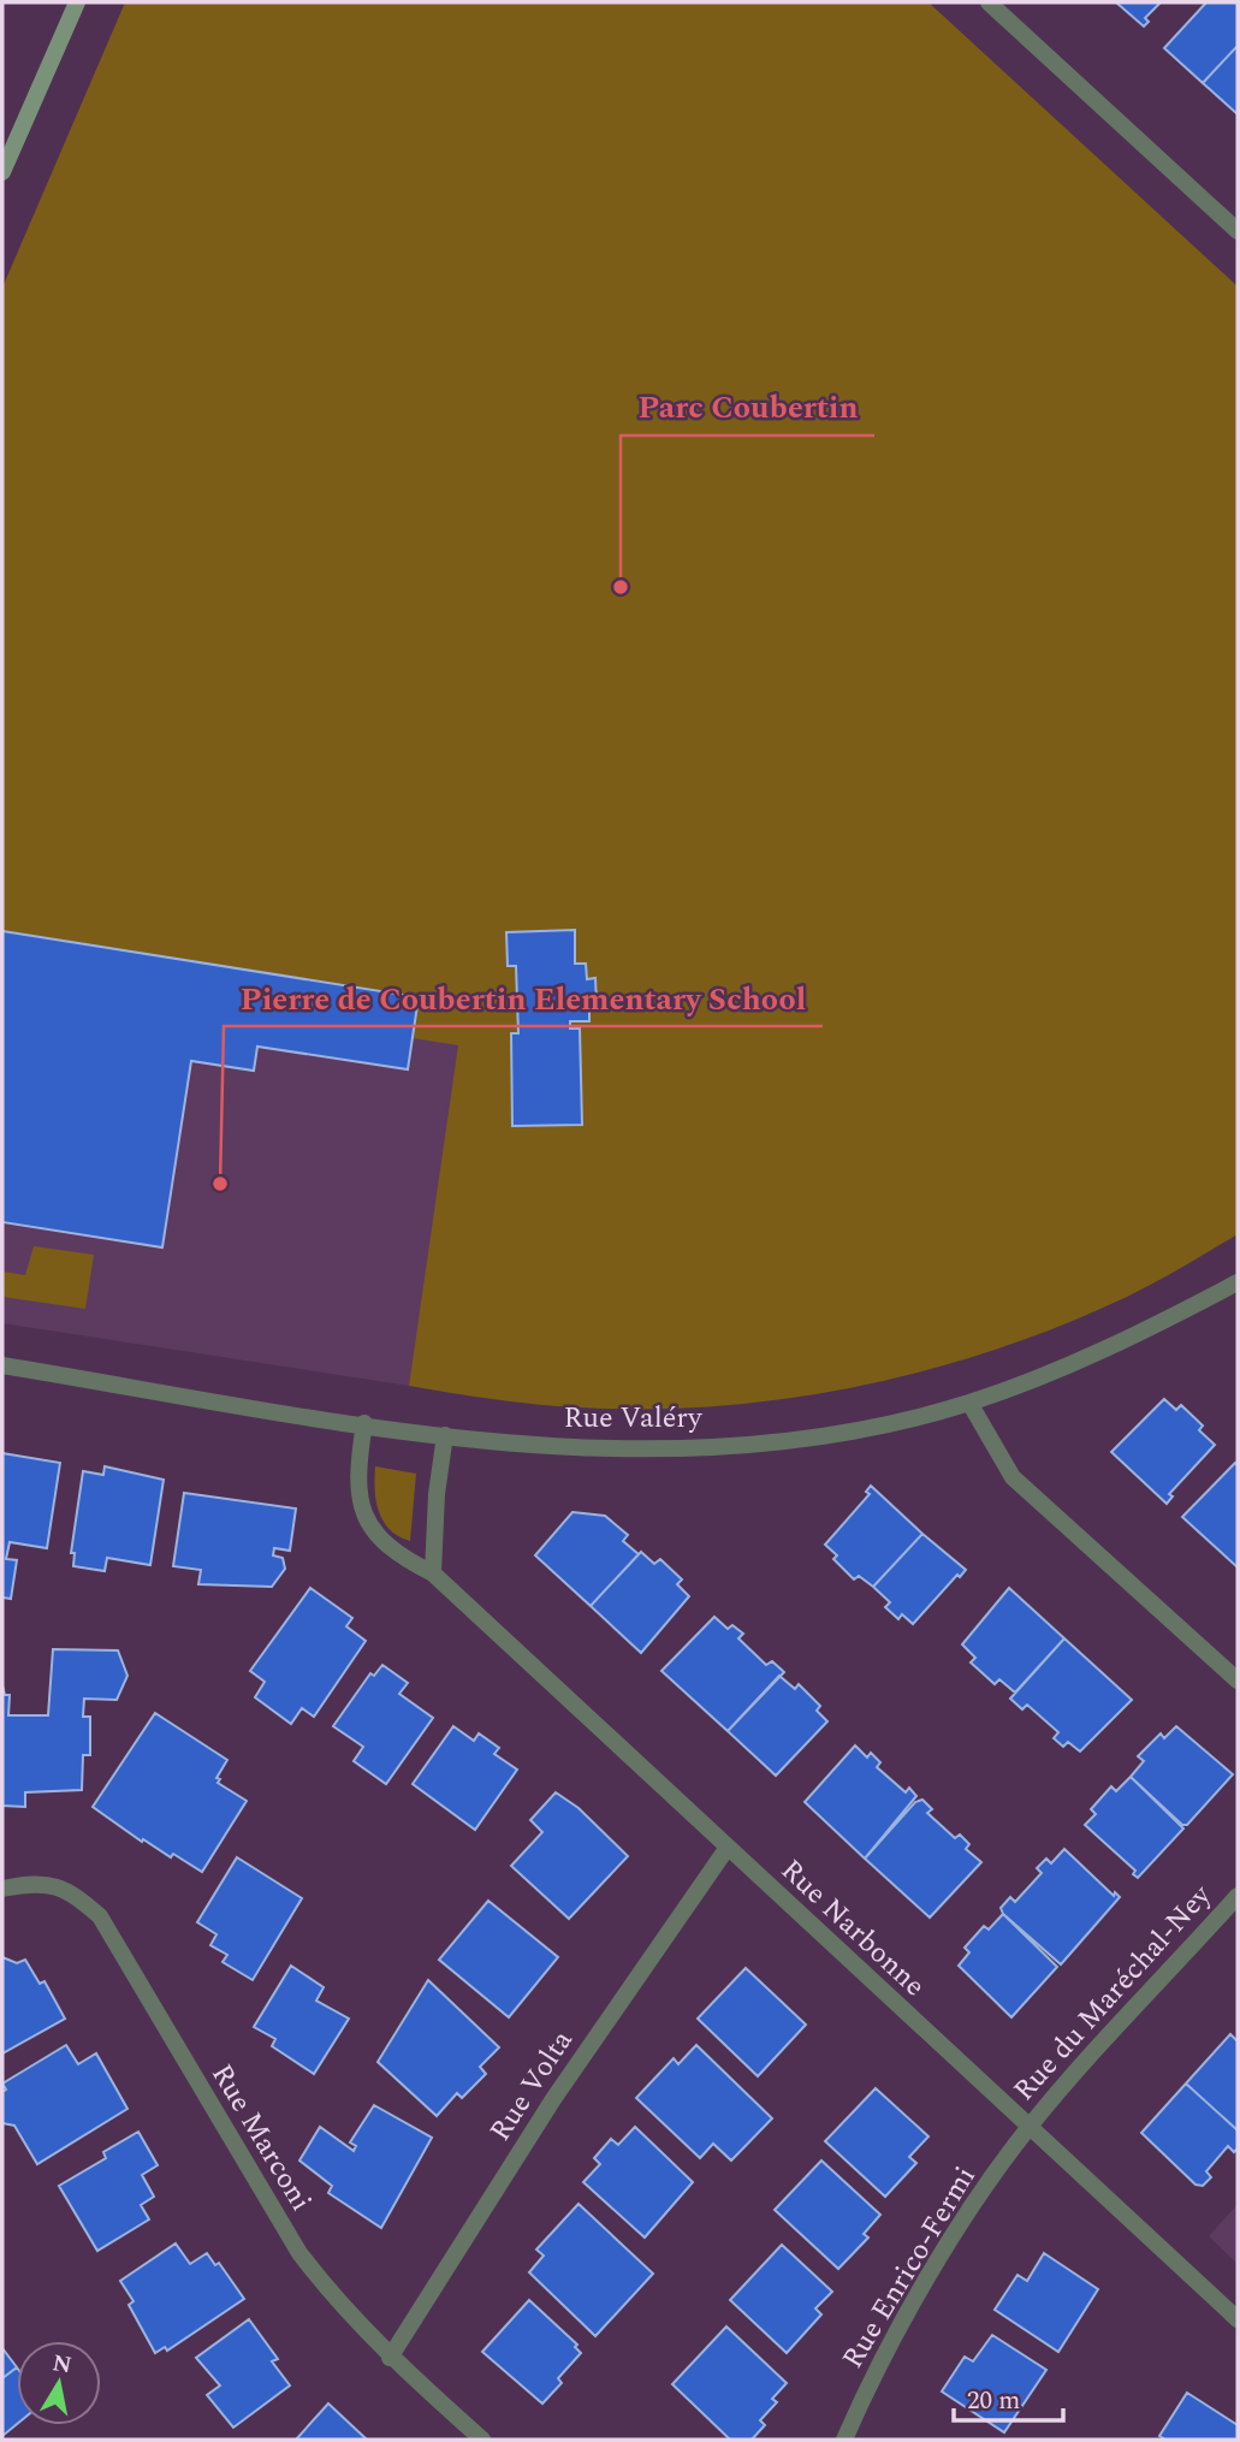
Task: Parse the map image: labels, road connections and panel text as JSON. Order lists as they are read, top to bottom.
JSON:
{
  "streets": {
    "street": [
      "Rue Valéry",
      "Rue Narbonne",
      "Rue du Maréchal-Ney",
      "Rue Volta",
      "Rue Marconi",
      "Rue Enrico-Fermi"
    ]
  },
  "crossings": [
    ["Rue Valéry", "Rue Narbonne"],
    ["Rue Narbonne", "Rue du Maréchal-Ney"],
    ["Rue Narbonne", "Rue Volta"],
    ["Rue Narbonne", "Rue Enrico-Fermi"],
    ["Rue du Maréchal-Ney", "Rue Enrico-Fermi"],
    ["Rue Volta", "Rue Marconi"]
  ],
  "places": ["Parc Coubertin", "Pierre de Coubertin Elementary School"],
  "scale_bar": "20 m",
  "north": "top"
}
